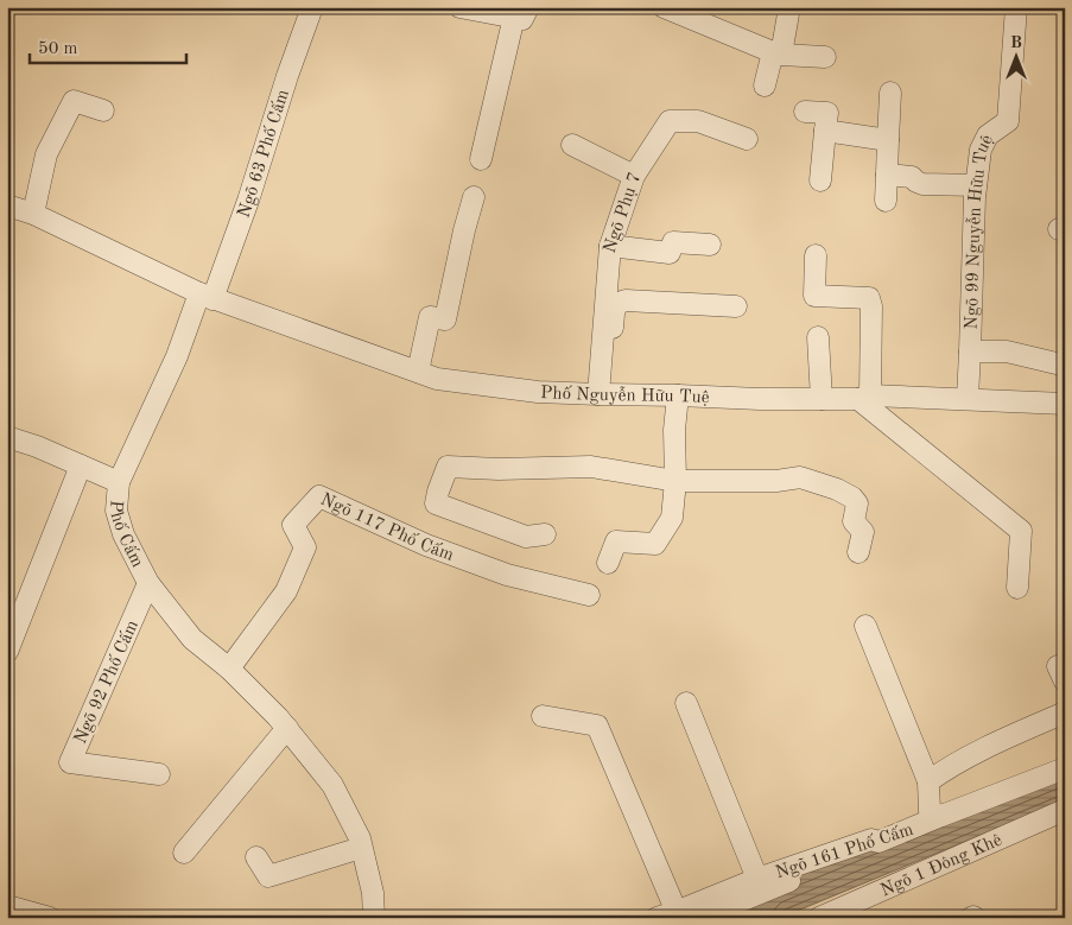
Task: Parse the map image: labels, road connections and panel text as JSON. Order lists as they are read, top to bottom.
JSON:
{
  "streets": {
    "street": [
      "Ngõ 63 Phố Cấm",
      "Ngõ Phụ 7",
      "Ngõ 99 Nguyễn Hữu Tuệ",
      "Phố Nguyễn Hữu Tuệ",
      "Ngõ 117 Phố Cấm",
      "Phố Cấm",
      "Ngõ 92 Phố Cấm",
      "Ngõ 161 Phố Cấm",
      "Ngõ 1 Đông Khê"
    ]
  },
  "crossings": [
    ["Ngõ 63 Phố Cấm", "Phố Nguyễn Hữu Tuệ"],
    ["Ngõ 63 Phố Cấm", "Phố Cấm"],
    ["Ngõ Phụ 7", "Phố Nguyễn Hữu Tuệ"],
    ["Ngõ 99 Nguyễn Hữu Tuệ", "Phố Nguyễn Hữu Tuệ"],
    ["Phố Nguyễn Hữu Tuệ", "Phố Cấm"],
    ["Ngõ 117 Phố Cấm", "Phố Cấm"],
    ["Phố Cấm", "Ngõ 92 Phố Cấm"]
  ],
  "scale_bar": "50 m",
  "north": "top"
}
